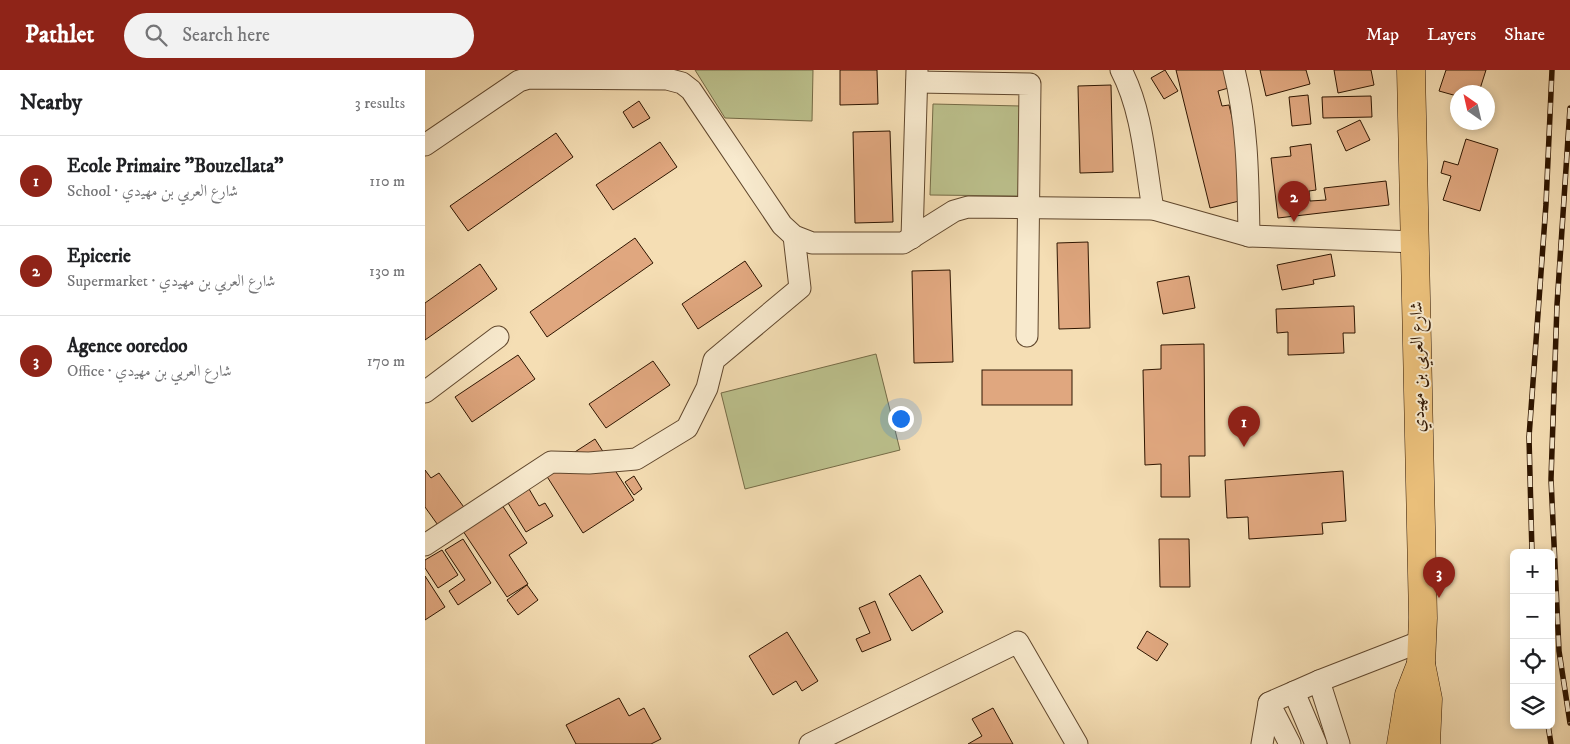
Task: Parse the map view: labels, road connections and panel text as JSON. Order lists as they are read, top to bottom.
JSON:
{
  "streets": {
    "main road": ["ﺷﺍﺭﻉ ﺍﻟﻌﺮﺑﻲ ﺑﻦ ﻣﻬﻴﺩﻱ"]
  },
  "north": "top left",
  "page": {
    "header": "Pathlet",
    "search": "Search here",
    "nav": ["Map", "Layers", "Share"],
    "heading": ["Nearby", "3 results"],
    "list": [
      {
        "mark": "1",
        "name": "Ecole Primaire \"Bouzellata\"",
        "note": "School · ﺷﺍﺭﻉ ﺍﻟﻌﺮﺑﻲ ﺑﻦ ﻣﻬﻴﺩﻱ",
        "value": "110 m"
      },
      {
        "mark": "2",
        "name": "Epicerie",
        "note": "Supermarket · ﺷﺍﺭﻉ ﺍﻟﻌﺮﺑﻲ ﺑﻦ ﻣﻬﻴﺩﻱ",
        "value": "130 m"
      },
      {
        "mark": "3",
        "name": "Agence ooredoo",
        "note": "Office · ﺷﺍﺭﻉ ﺍﻟﻌﺮﺑﻲ ﺑﻦ ﻣﻬﻴﺩﻱ",
        "value": "170 m"
      }
    ],
    "pins": ["2", "1", "3"],
    "map_buttons": ["+", "−"]
  }
}
